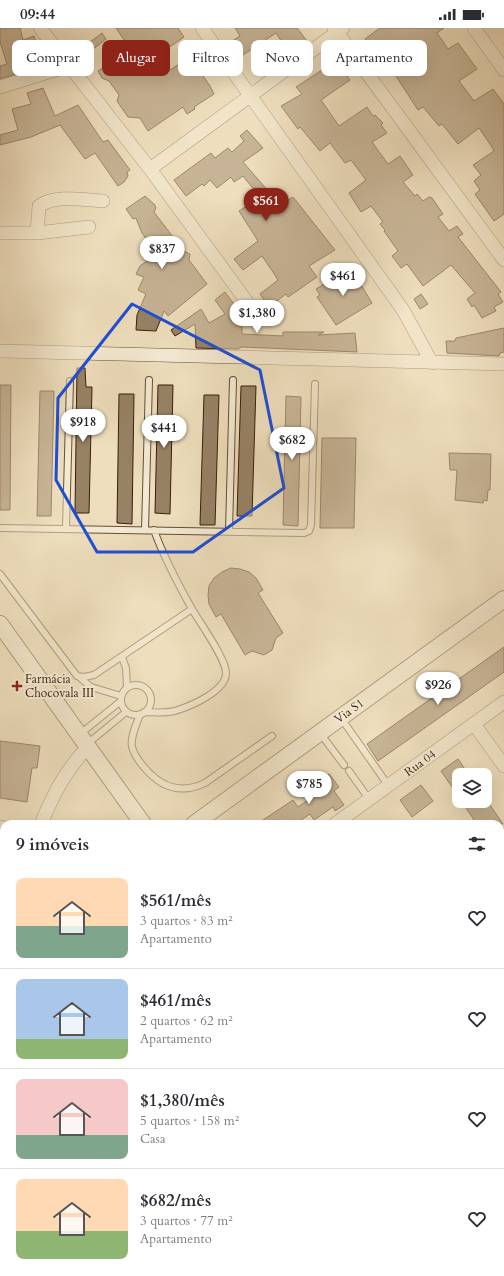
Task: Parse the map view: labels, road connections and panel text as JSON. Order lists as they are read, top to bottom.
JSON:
{
  "streets": {
    "street": ["Via S1", "Rua 04"]
  },
  "places": {
    "health": ["Farmácia Chocovala III"]
  },
  "page": {
    "status": "09:44",
    "chip": [
      "Comprar",
      "Alugar",
      "Filtros",
      "Novo",
      "Apartamento"
    ],
    "price": [
      "$561",
      "$837",
      "$461",
      "$1,380",
      "$918",
      "$441",
      "$682",
      "$926",
      "$785"
    ],
    "heading": "9 imóveis",
    "list": [
      {
        "name": "$561/mês",
        "note": "3 quartos · 83 m² · Apartamento"
      },
      {
        "name": "$461/mês",
        "note": "2 quartos · 62 m² · Apartamento"
      },
      {
        "name": "$1,380/mês",
        "note": "5 quartos · 158 m² · Casa"
      },
      {
        "name": "$682/mês",
        "note": "3 quartos · 77 m² · Apartamento"
      }
    ]
  }
}
